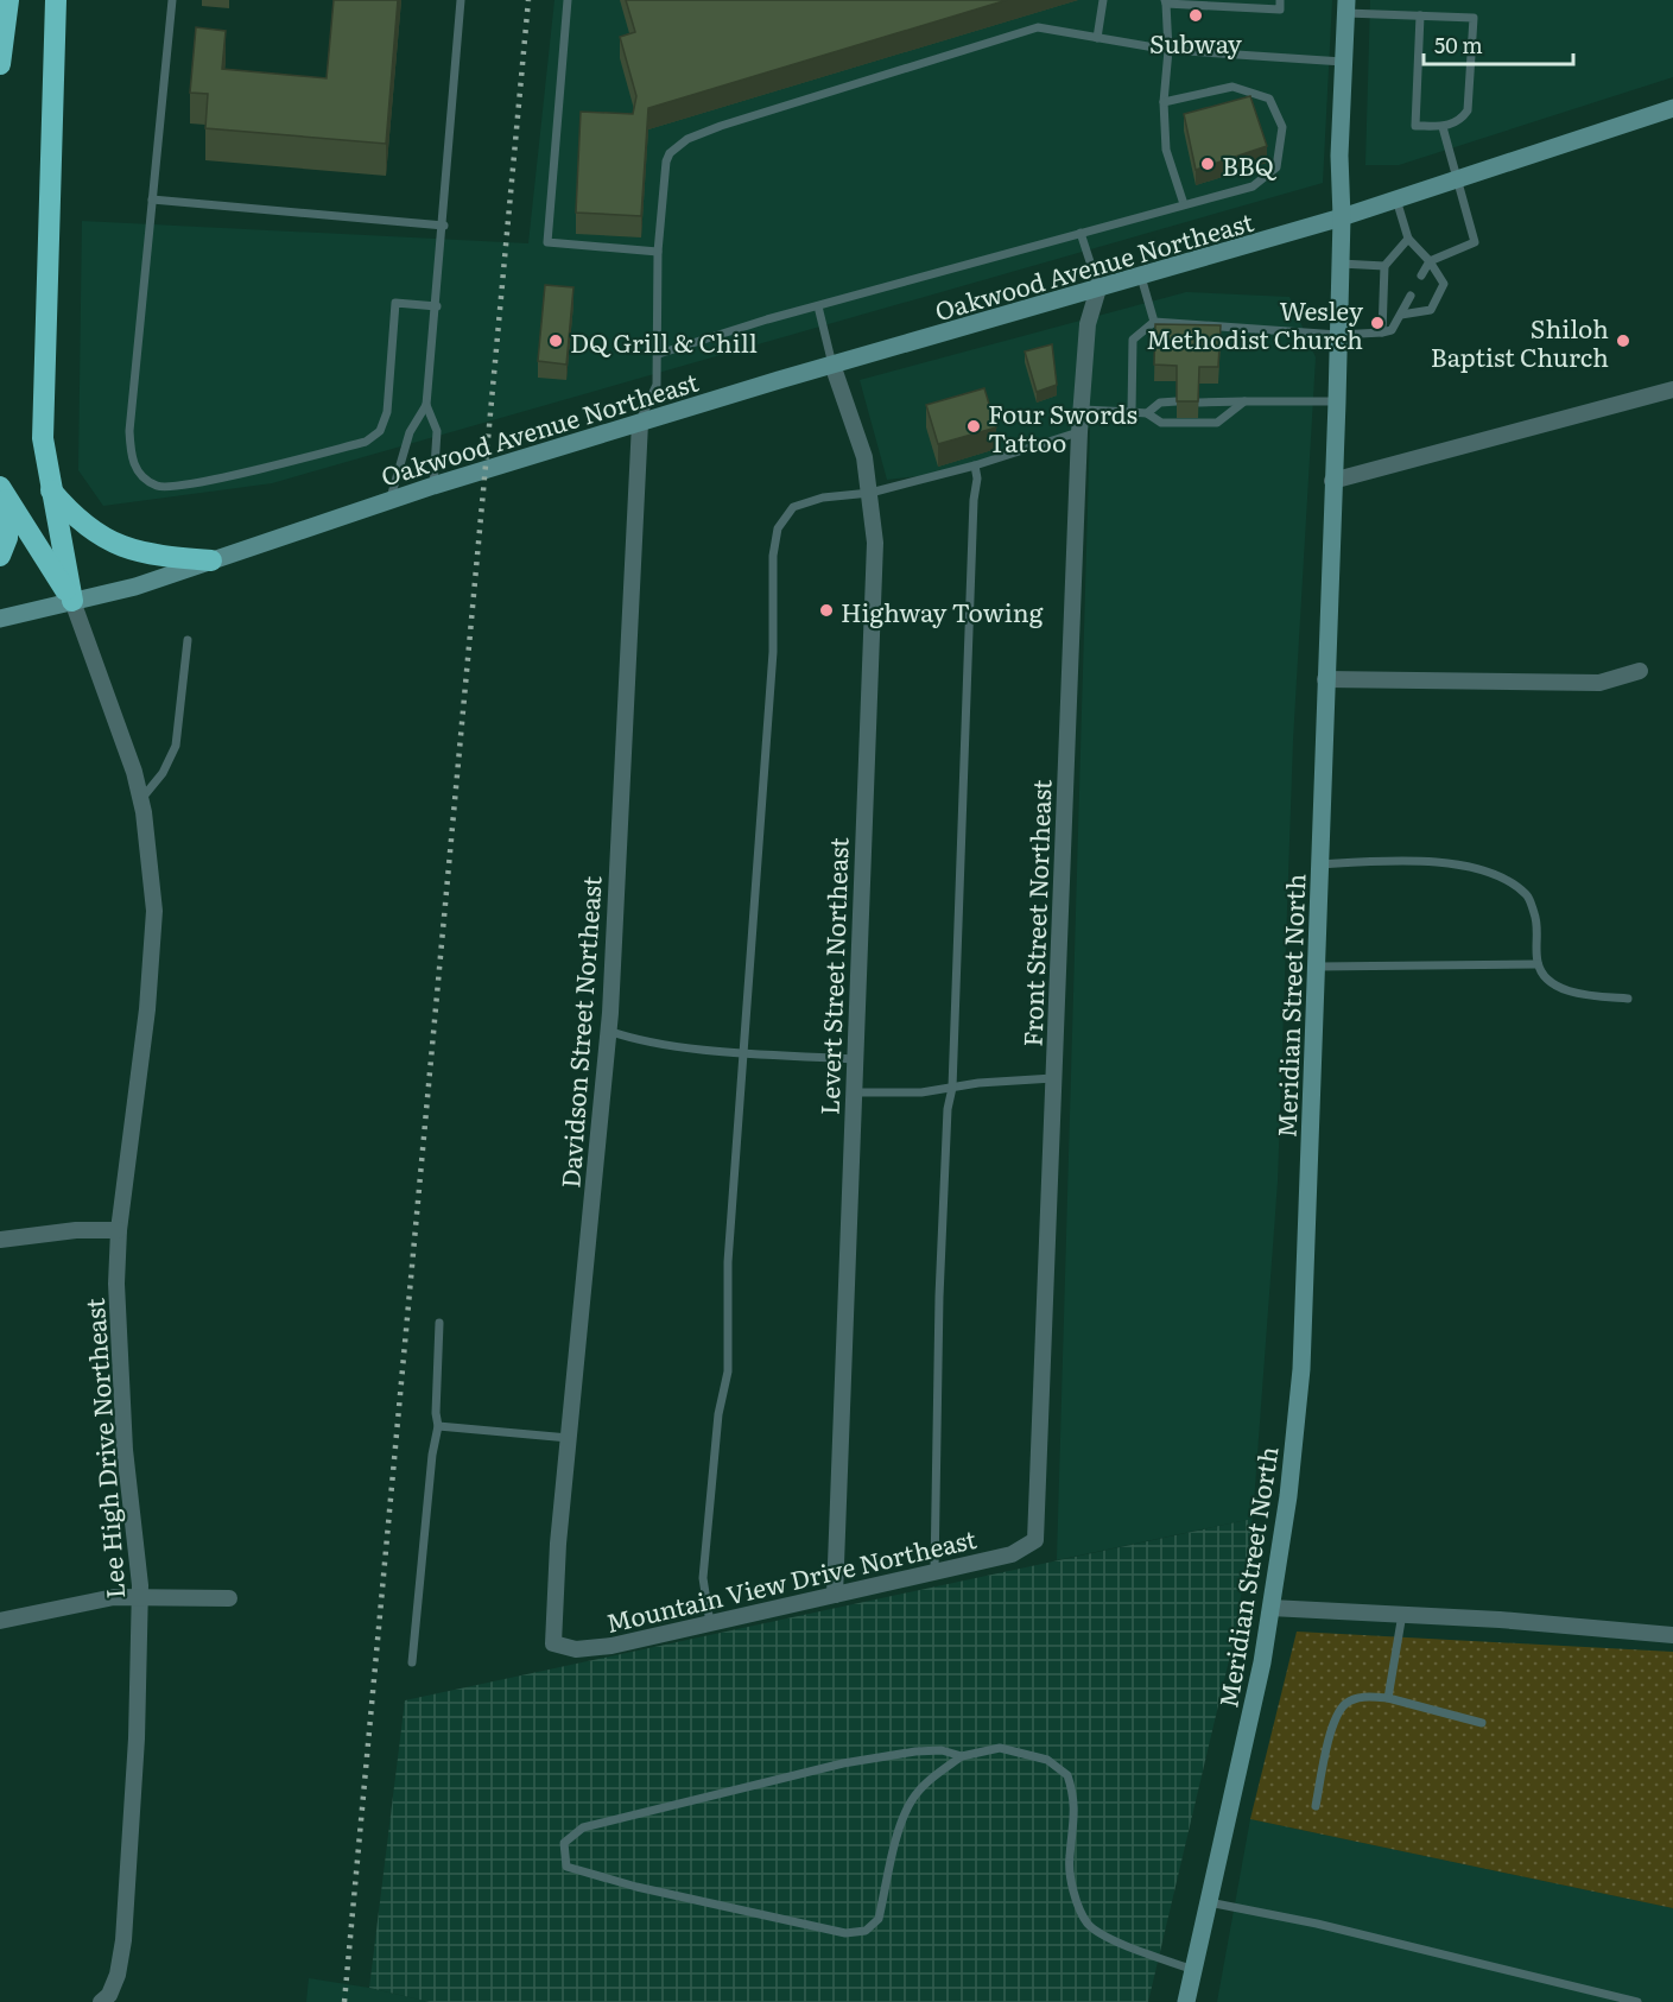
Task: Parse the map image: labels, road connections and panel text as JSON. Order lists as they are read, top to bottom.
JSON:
{
  "streets": {
    "street": [
      "Oakwood Avenue Northeast",
      "Front Street Northeast",
      "Levert Street Northeast",
      "Meridian Street North",
      "Davidson Street Northeast",
      "Lee High Drive Northeast",
      "Mountain View Drive Northeast"
    ]
  },
  "crossings": [
    ["Oakwood Avenue Northeast", "Front Street Northeast"],
    ["Oakwood Avenue Northeast", "Levert Street Northeast"],
    ["Oakwood Avenue Northeast", "Meridian Street North"],
    ["Oakwood Avenue Northeast", "Davidson Street Northeast"],
    ["Oakwood Avenue Northeast", "Lee High Drive Northeast"],
    ["Front Street Northeast", "Mountain View Drive Northeast"],
    ["Levert Street Northeast", "Mountain View Drive Northeast"],
    ["Davidson Street Northeast", "Mountain View Drive Northeast"]
  ],
  "places": [
    "Subway",
    "BBQ",
    "Wesley Methodist Church",
    "DQ Grill & Chill",
    "Shiloh Baptist Church",
    "Four Swords Tattoo",
    "Highway Towing"
  ],
  "scale_bar": "50 m"
}
